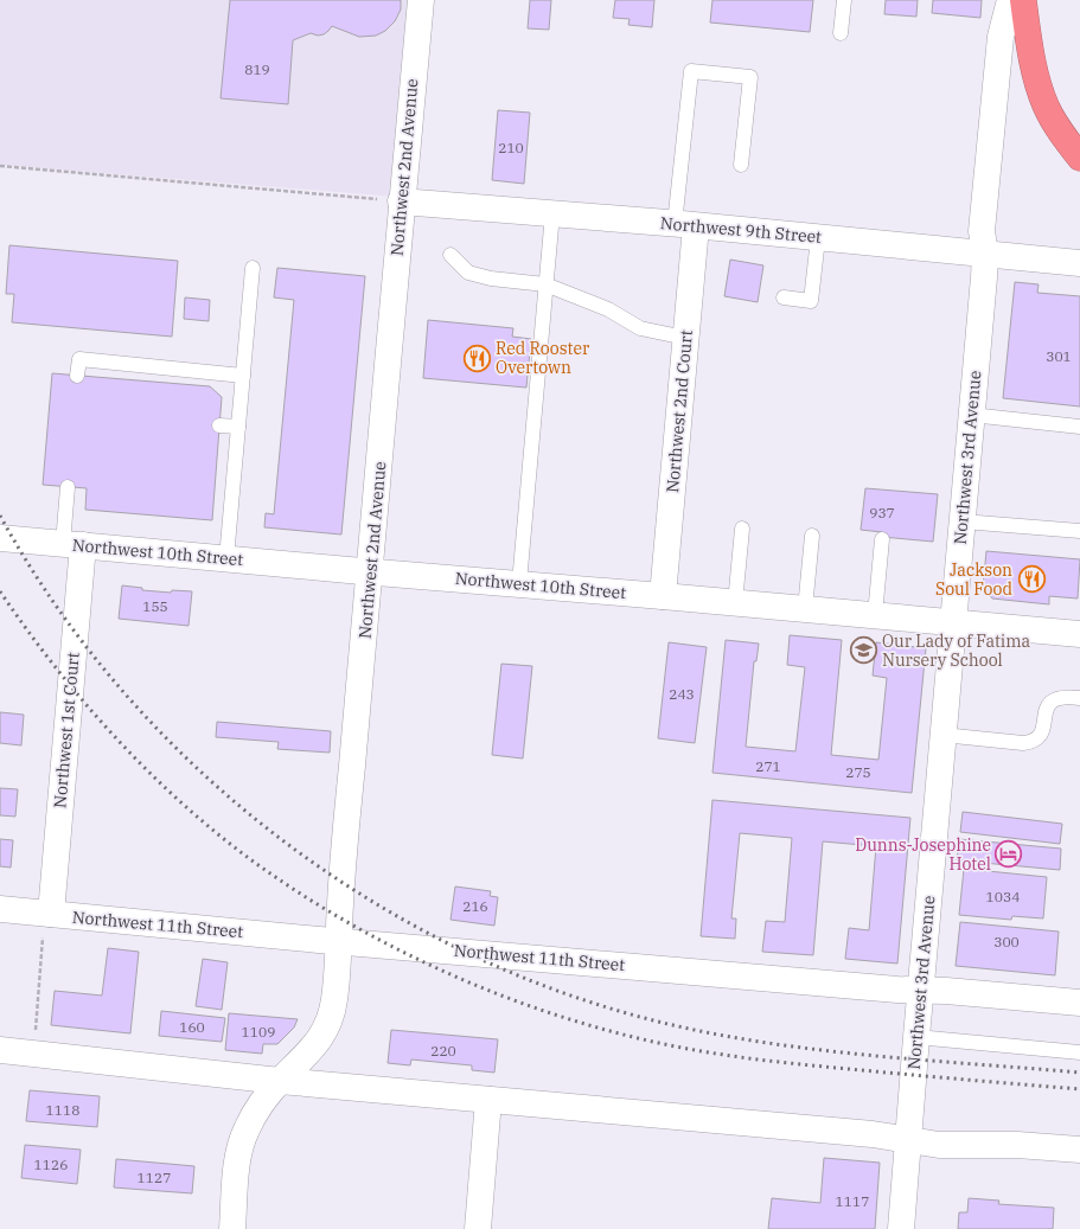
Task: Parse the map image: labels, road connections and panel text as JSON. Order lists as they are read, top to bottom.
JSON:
{
  "streets": {
    "street": [
      "Northwest 2nd Avenue",
      "Northwest 9th Street",
      "Northwest 2nd Court",
      "Northwest 3rd Avenue",
      "Northwest 10th Street",
      "Northwest 1st Court",
      "Northwest 11th Street"
    ]
  },
  "crossings": [
    ["Northwest 2nd Avenue", "Northwest 9th Street"],
    ["Northwest 2nd Avenue", "Northwest 10th Street"],
    ["Northwest 2nd Avenue", "Northwest 11th Street"],
    ["Northwest 9th Street", "Northwest 2nd Court"],
    ["Northwest 9th Street", "Northwest 3rd Avenue"],
    ["Northwest 2nd Court", "Northwest 10th Street"],
    ["Northwest 3rd Avenue", "Northwest 10th Street"],
    ["Northwest 3rd Avenue", "Northwest 11th Street"],
    ["Northwest 10th Street", "Northwest 1st Court"],
    ["Northwest 1st Court", "Northwest 11th Street"]
  ],
  "places": {
    "restaurant": ["Red Rooster Overtown", "Jackson Soul Food"],
    "school or university": ["Our Lady of Fatima Nursery School"],
    "hotel": ["Dunns-Josephine Hotel"]
  },
  "house_numbers": [
    "819",
    "210",
    "301",
    "937",
    "155",
    "243",
    "271",
    "275",
    "1034",
    "216",
    "300",
    "160",
    "1109",
    "220",
    "1118",
    "1126",
    "1127",
    "1117"
  ]
}
